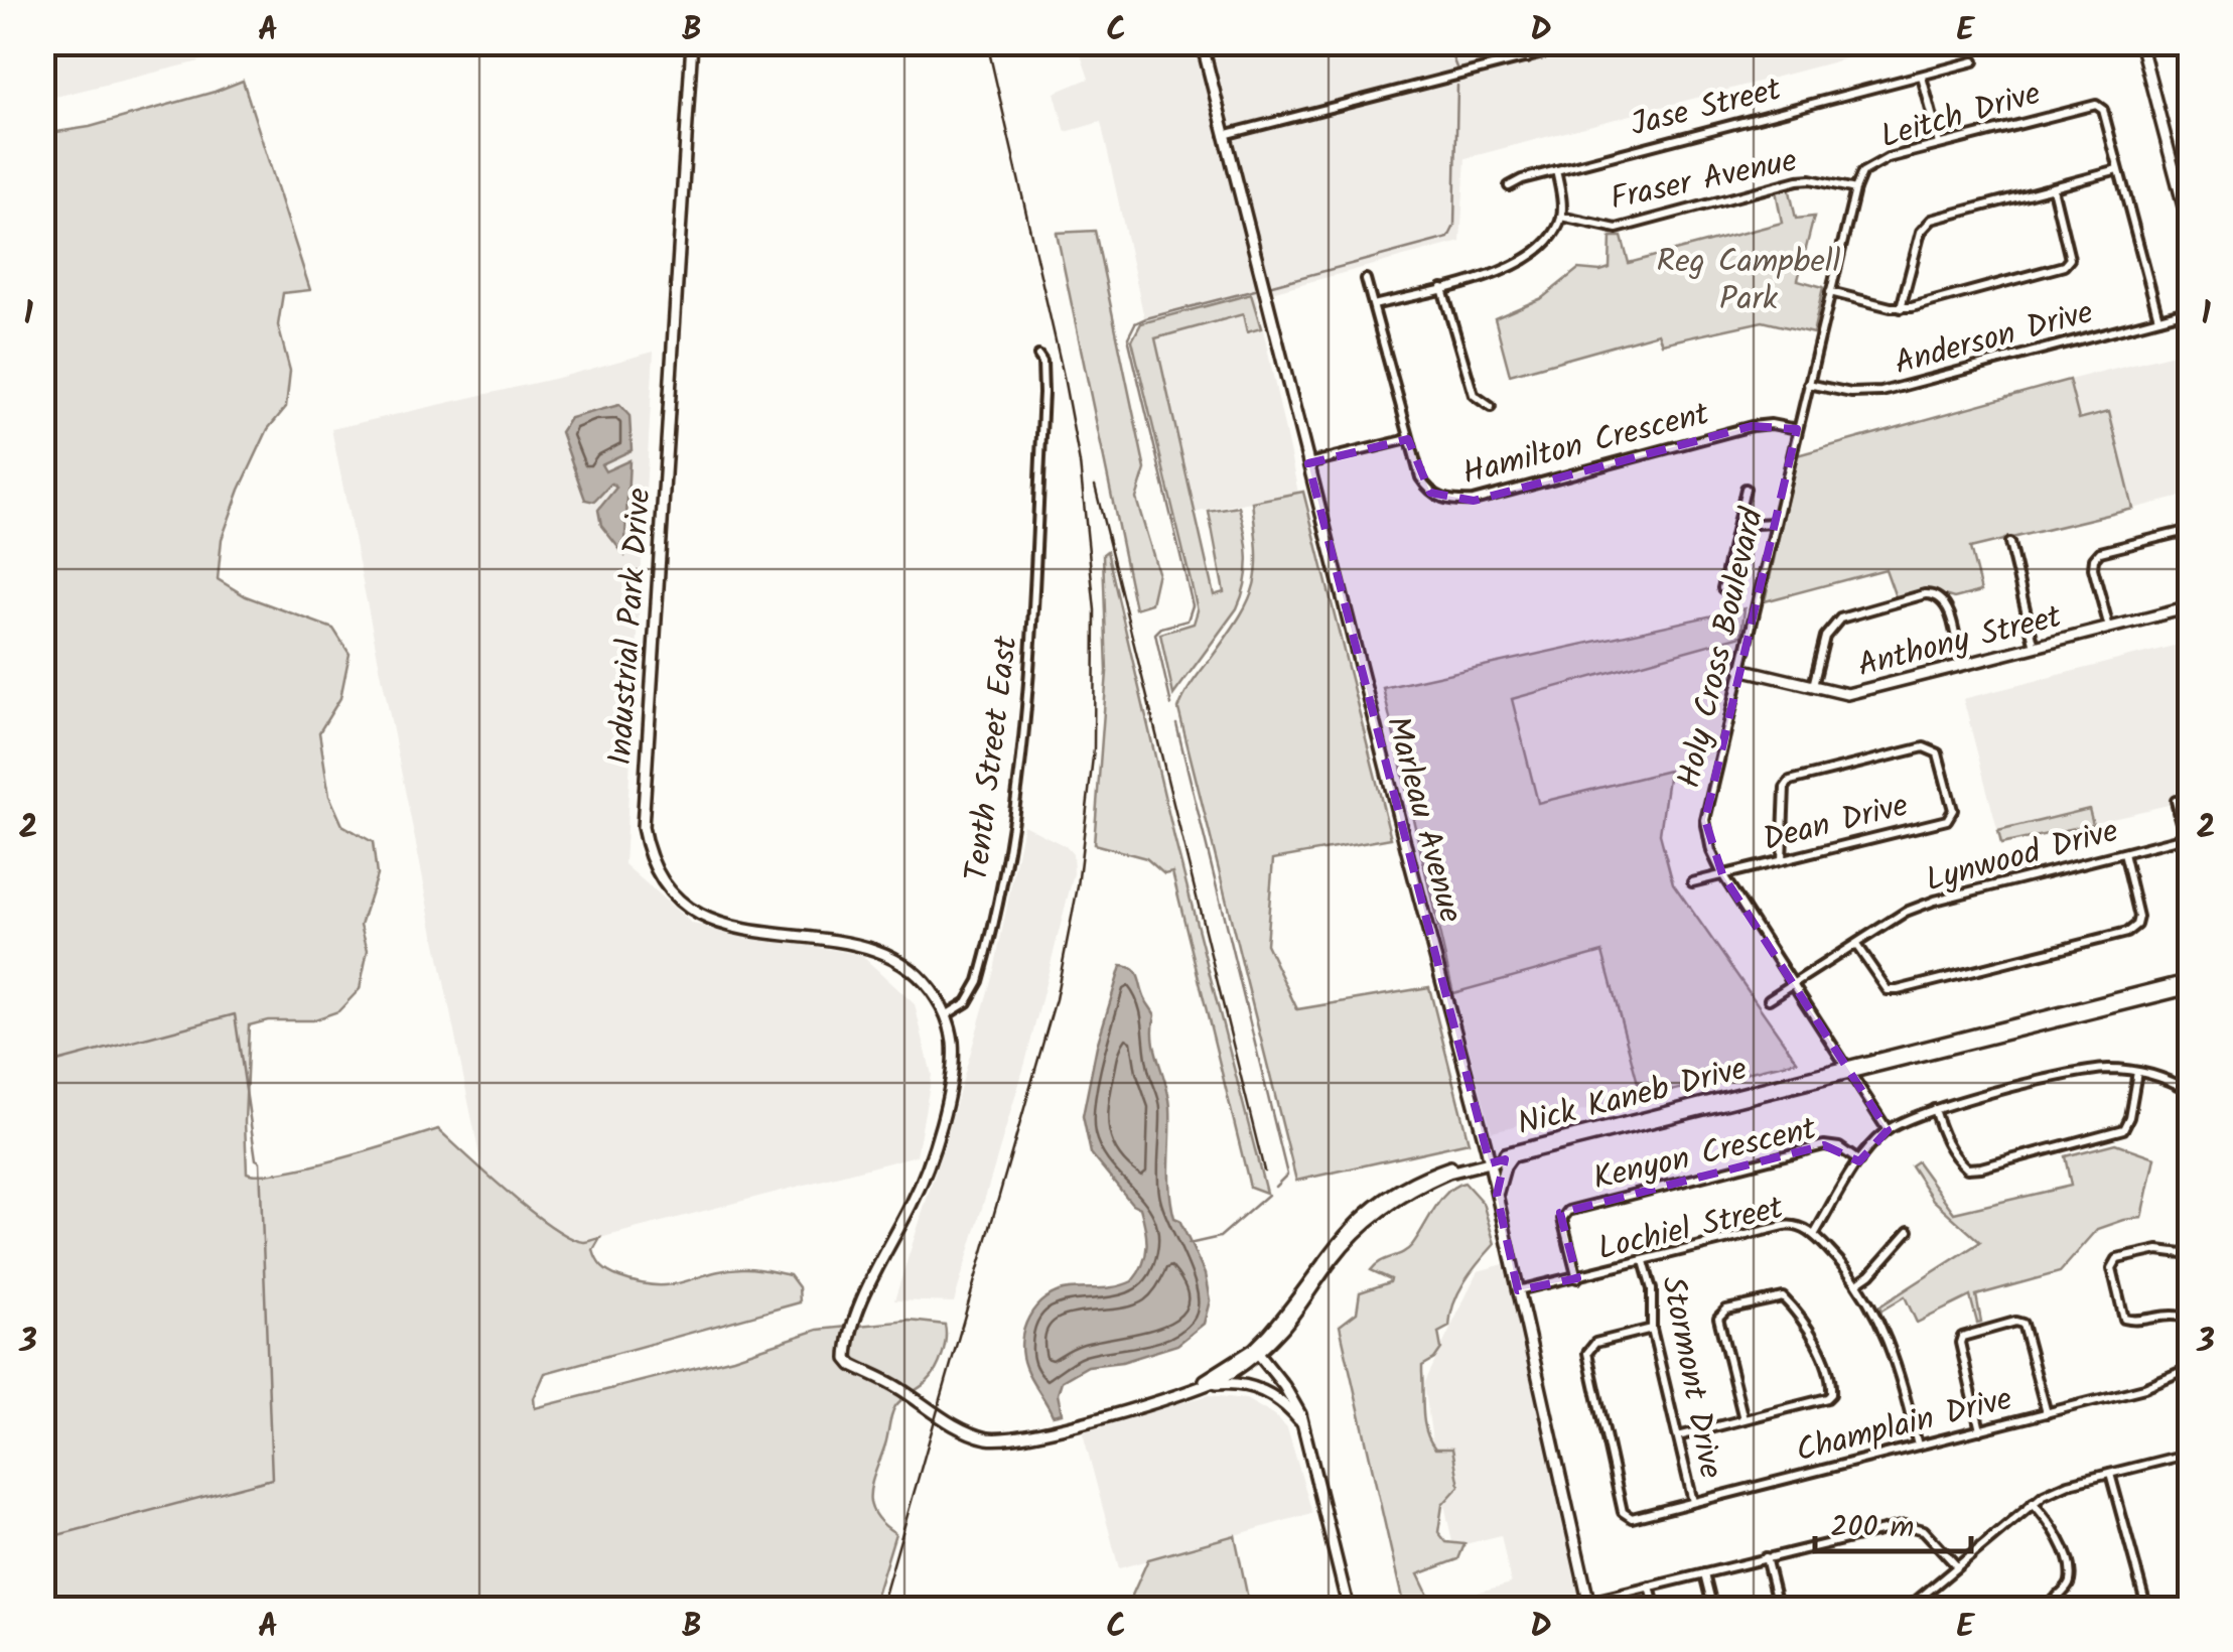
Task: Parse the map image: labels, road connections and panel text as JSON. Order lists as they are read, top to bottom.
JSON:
{
  "streets": {
    "street": [
      "Jase Street",
      "Leitch Drive",
      "Fraser Avenue",
      "Anderson Drive",
      "Hamilton Crescent",
      "Industrial Park Drive",
      "Anthony Street",
      "Holy Cross Boulevard",
      "Tenth Street East",
      "Marleau Avenue",
      "Dean Drive",
      "Lynwood Drive",
      "Nick Kaneb Drive",
      "Kenyon Crescent",
      "Lochiel Street",
      "Stormont Drive",
      "Champlain Drive"
    ]
  },
  "crossings": [
    ["Leitch Drive", "Fraser Avenue"],
    ["Leitch Drive", "Anderson Drive"],
    ["Leitch Drive", "Hamilton Crescent"],
    ["Leitch Drive", "Holy Cross Boulevard"],
    ["Hamilton Crescent", "Holy Cross Boulevard"],
    ["Industrial Park Drive", "Tenth Street East"],
    ["Industrial Park Drive", "Nick Kaneb Drive"],
    ["Anthony Street", "Holy Cross Boulevard"],
    ["Holy Cross Boulevard", "Dean Drive"],
    ["Holy Cross Boulevard", "Lynwood Drive"],
    ["Holy Cross Boulevard", "Nick Kaneb Drive"],
    ["Tenth Street East", "Nick Kaneb Drive"],
    ["Marleau Avenue", "Nick Kaneb Drive"],
    ["Marleau Avenue", "Lochiel Street"],
    ["Kenyon Crescent", "Lochiel Street"],
    ["Lochiel Street", "Stormont Drive"],
    ["Lochiel Street", "Champlain Drive"],
    ["Stormont Drive", "Champlain Drive"]
  ],
  "parks": ["Reg Campbell Park"],
  "scale_bar": "200 m",
  "grid": {
    "columns": [
      "A",
      "B",
      "C",
      "D",
      "E"
    ],
    "rows": ["1", "2", "3"]
  }
}
